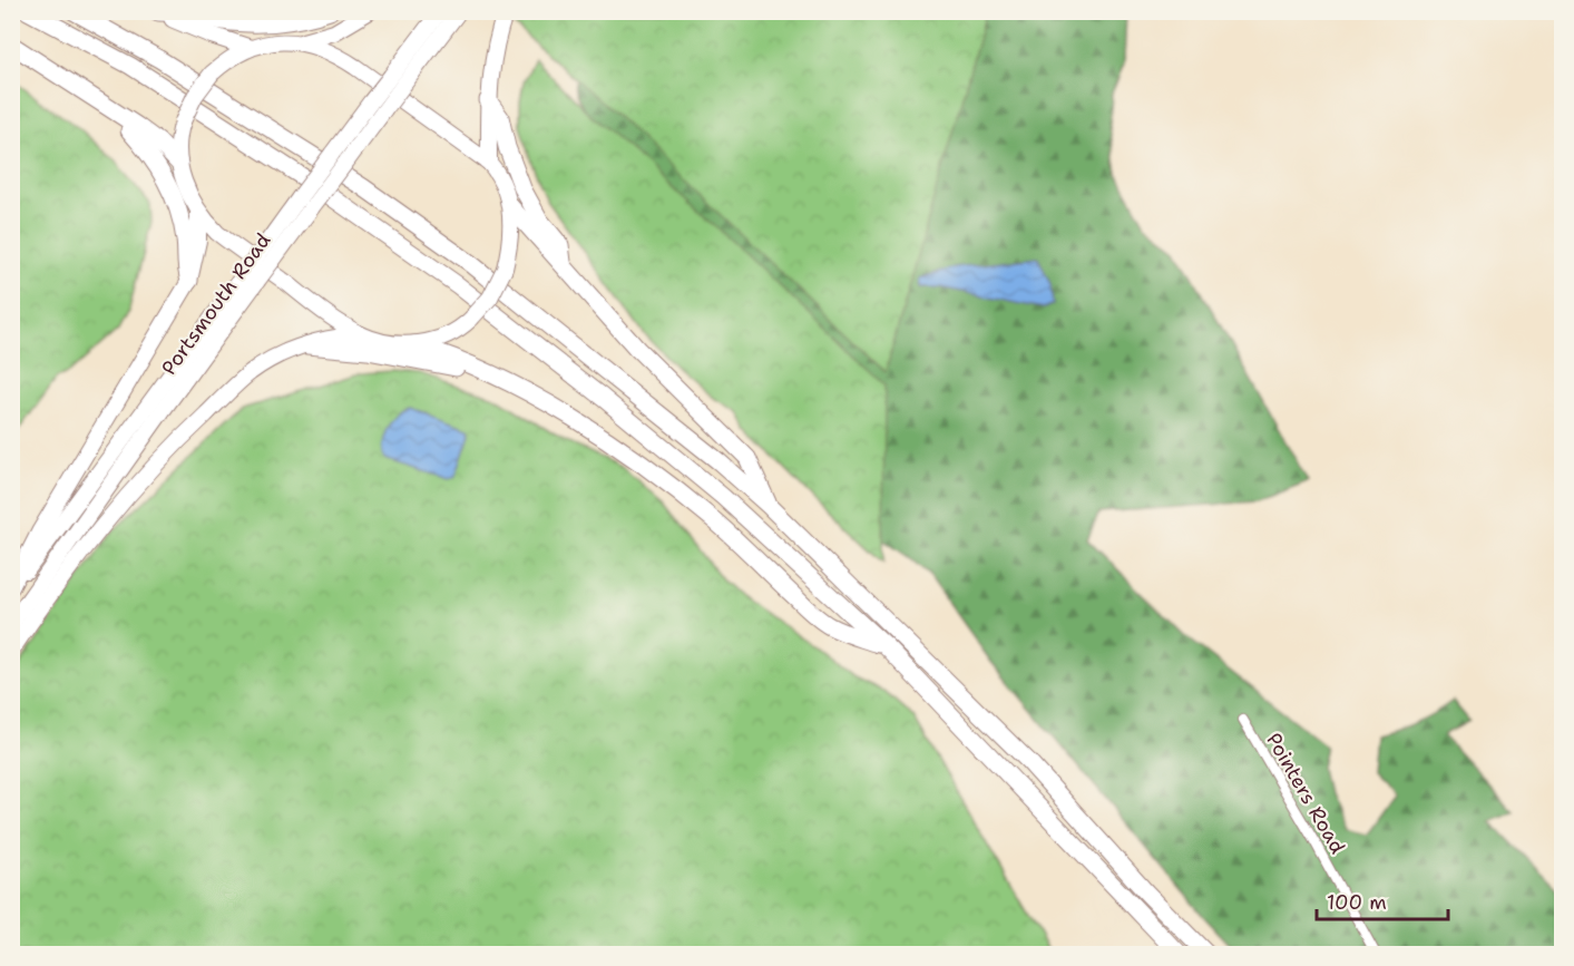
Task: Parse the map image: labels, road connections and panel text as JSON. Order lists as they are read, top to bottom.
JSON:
{
  "streets": {
    "highway": ["Portsmouth Road"],
    "street": ["Pointers Road"]
  },
  "scale_bar": "100 m"
}
